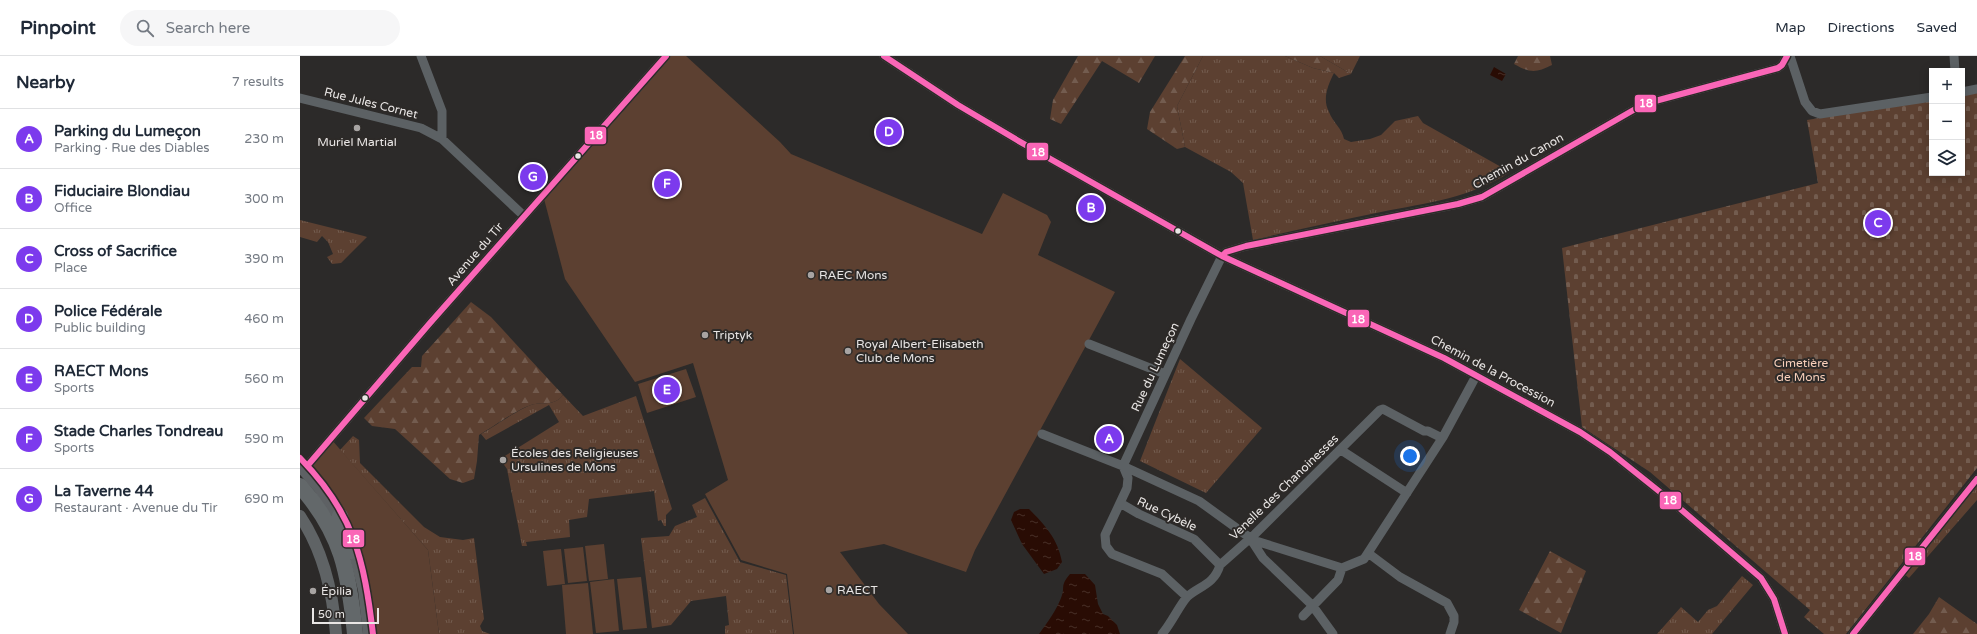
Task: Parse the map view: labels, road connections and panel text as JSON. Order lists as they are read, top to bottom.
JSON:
{
  "streets": {
    "street": [
      "Rue Jules Cornet",
      "Chemin du Canon",
      "Avenue du Tir",
      "Rue du Lumeçon",
      "Chemin de la Procession",
      "Venelle des Chanoinesses",
      "Rue Cybèle"
    ]
  },
  "crossings": [
    ["Rue Jules Cornet", "Avenue du Tir"],
    ["Chemin du Canon", "Rue du Lumeçon"],
    ["Chemin du Canon", "Chemin de la Procession"],
    ["Rue du Lumeçon", "Chemin de la Procession"],
    ["Venelle des Chanoinesses", "Rue Cybèle"]
  ],
  "parks": ["Cimetière de Mons"],
  "places": [
    "Muriel Martial",
    "RAEC Mons",
    "Triptyk",
    "Royal Albert-Elisabeth Club de Mons",
    "Écoles des Religieuses Ursulines de Mons",
    "RAECT",
    "Épilia"
  ],
  "lines": ["transit line 18"],
  "scale_bar": "50 m",
  "page": {
    "header": "Pinpoint",
    "search": "Search here",
    "nav": ["Map", "Directions", "Saved"],
    "heading": ["Nearby", "7 results"],
    "map_buttons": ["+", "−"],
    "list": [
      {
        "mark": "A",
        "name": "Parking du Lumeçon",
        "note": "Parking · Rue des Diables",
        "value": "230 m"
      },
      {
        "mark": "B",
        "name": "Fiduciaire Blondiau",
        "note": "Office",
        "value": "300 m"
      },
      {
        "mark": "C",
        "name": "Cross of Sacrifice",
        "note": "Place",
        "value": "390 m"
      },
      {
        "mark": "D",
        "name": "Police Fédérale",
        "note": "Public building",
        "value": "460 m"
      },
      {
        "mark": "E",
        "name": "RAECT Mons",
        "note": "Sports",
        "value": "560 m"
      },
      {
        "mark": "F",
        "name": "Stade Charles Tondreau",
        "note": "Sports",
        "value": "590 m"
      },
      {
        "mark": "G",
        "name": "La Taverne 44",
        "note": "Restaurant · Avenue du Tir",
        "value": "690 m"
      }
    ],
    "pins": [
      "D",
      "G",
      "F",
      "B",
      "C",
      "E",
      "A"
    ],
    "scale": "50 m"
  }
}
